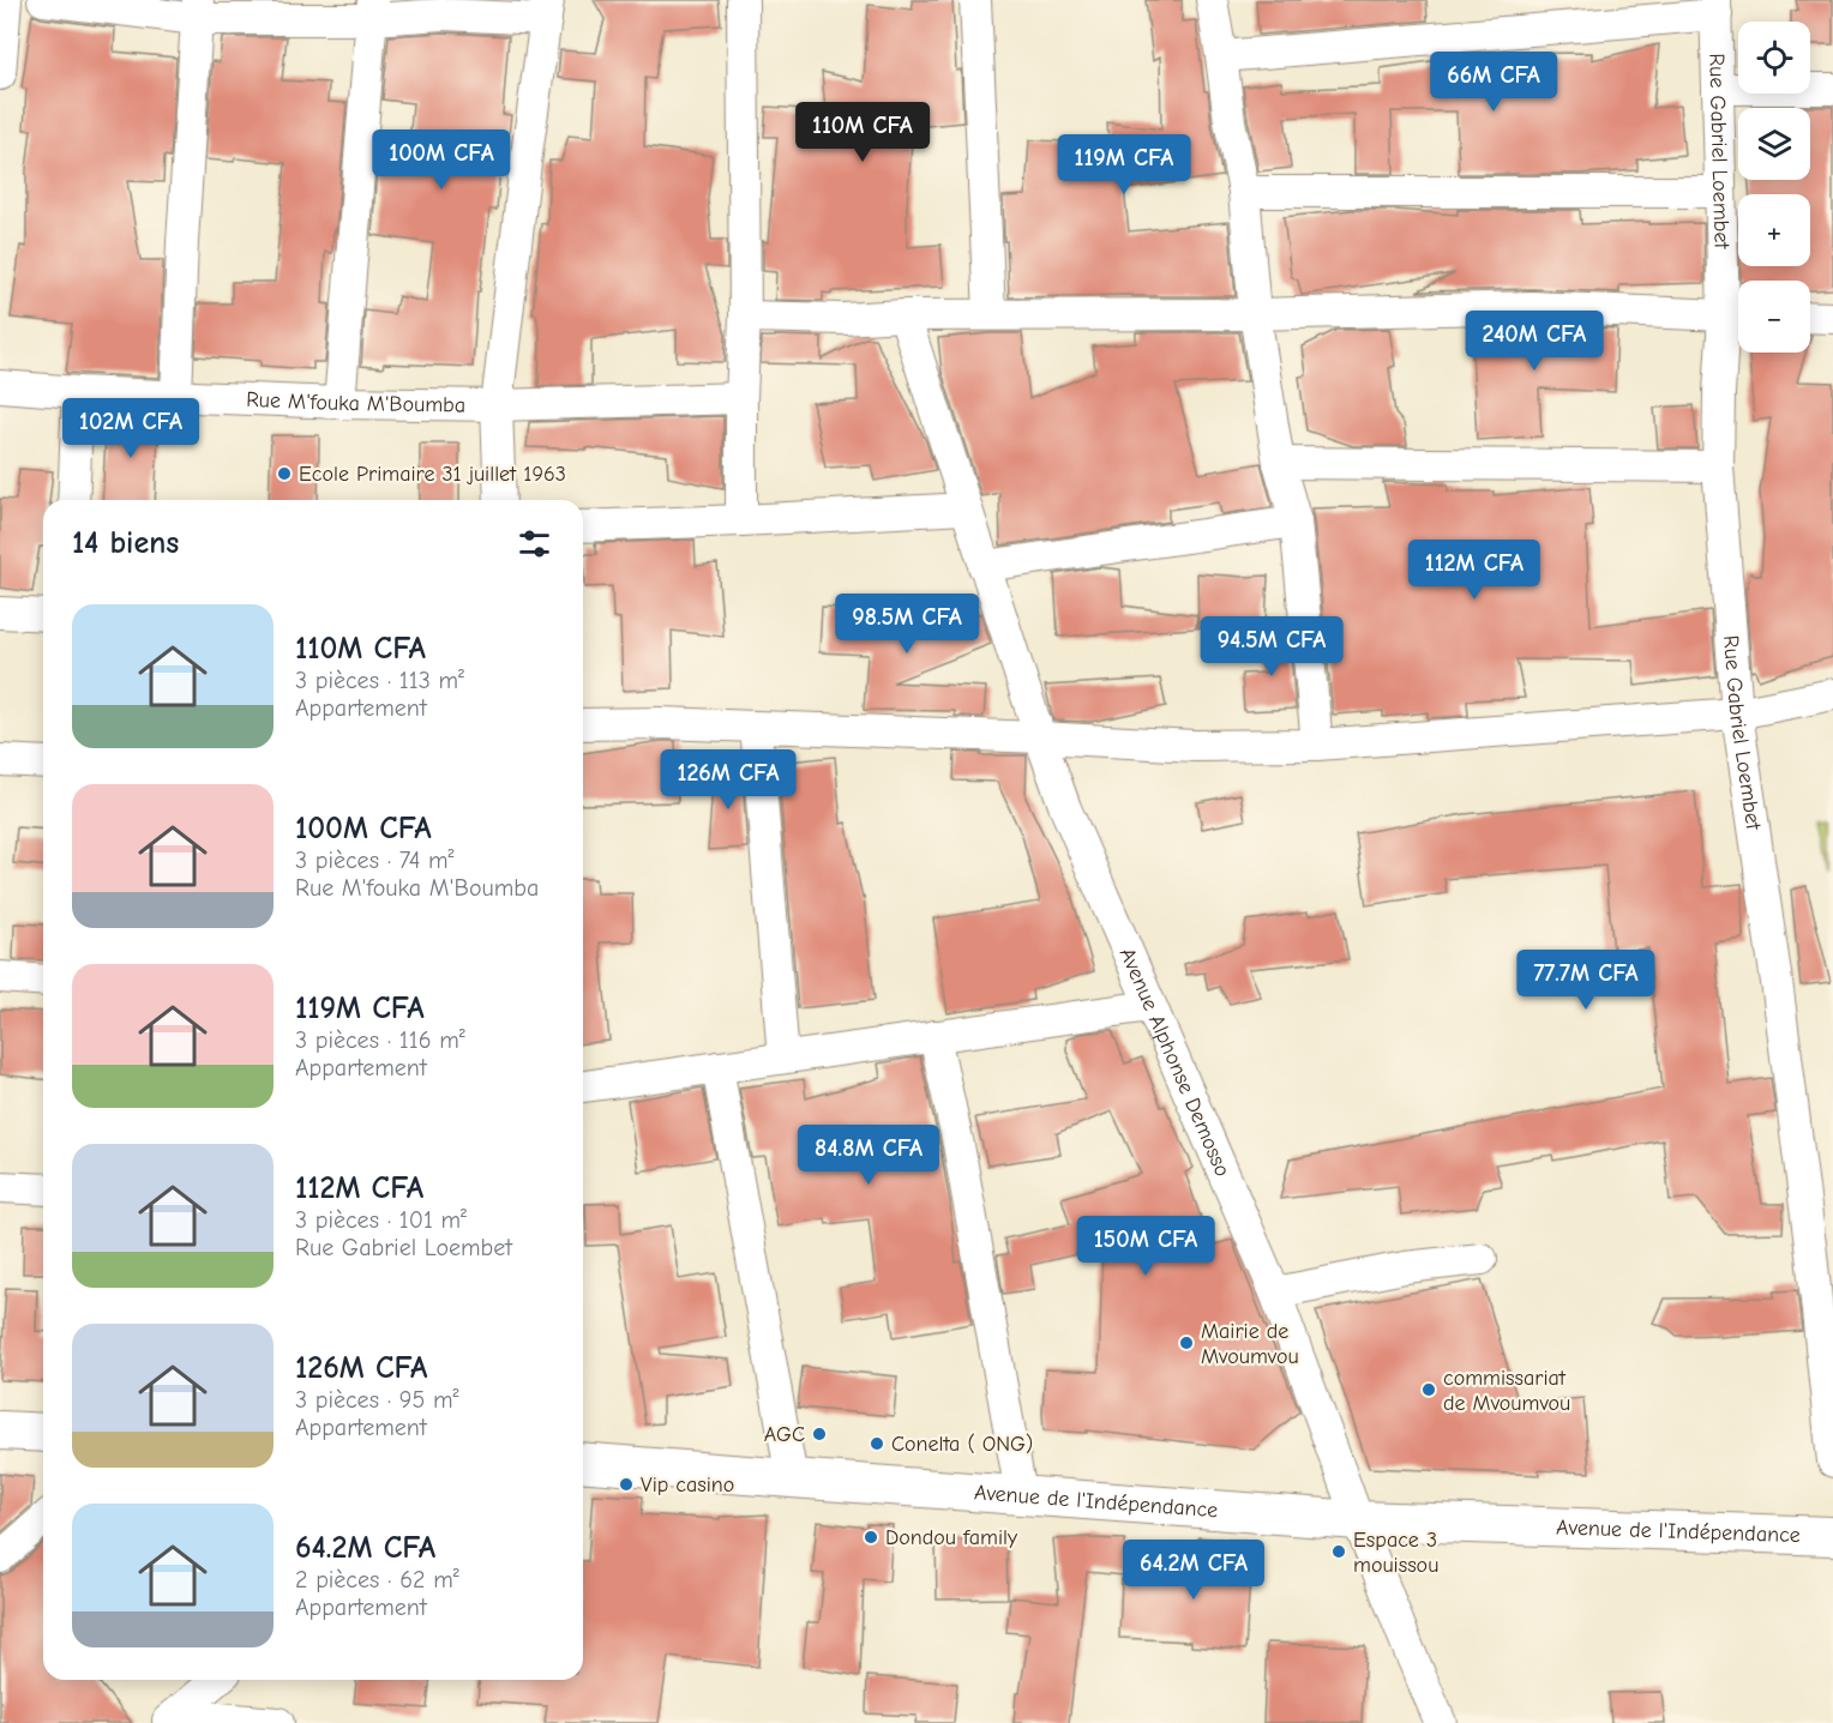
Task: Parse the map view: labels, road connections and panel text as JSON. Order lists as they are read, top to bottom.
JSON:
{
  "streets": {
    "street": [
      "Rue Gabriel Loembet",
      "Rue M'fouka M'Boumba",
      "Avenue Alphonse Demosso",
      "Avenue de l'Indépendance"
    ]
  },
  "crossings": [
    ["Avenue Alphonse Demosso", "Avenue de l'Indépendance"]
  ],
  "places": [
    "Ecole Primaire 31 juillet 1963",
    "Mairie de Mvoumvou",
    "commissariat de Mvoumvou",
    "AGC",
    "Conelta ( ONG)",
    "Vip casino",
    "Dondou family",
    "Espace 3 mouissou"
  ],
  "page": {
    "map_buttons": ["+", "−"],
    "price": [
      "66M CFA",
      "110M CFA",
      "100M CFA",
      "119M CFA",
      "240M CFA",
      "102M CFA",
      "112M CFA",
      "98.5M CFA",
      "94.5M CFA",
      "126M CFA",
      "77.7M CFA",
      "84.8M CFA",
      "150M CFA",
      "64.2M CFA"
    ],
    "heading": "14 biens",
    "list": [
      {
        "name": "110M CFA",
        "note": "3 pièces · 113 m² · Appartement"
      },
      {
        "name": "100M CFA",
        "note": "3 pièces · 74 m² · Rue M'fouka M'Boumba"
      },
      {
        "name": "119M CFA",
        "note": "3 pièces · 116 m² · Appartement"
      },
      {
        "name": "112M CFA",
        "note": "3 pièces · 101 m² · Rue Gabriel Loembet"
      },
      {
        "name": "126M CFA",
        "note": "3 pièces · 95 m² · Appartement"
      },
      {
        "name": "64.2M CFA",
        "note": "2 pièces · 62 m² · Appartement"
      }
    ]
  }
}
